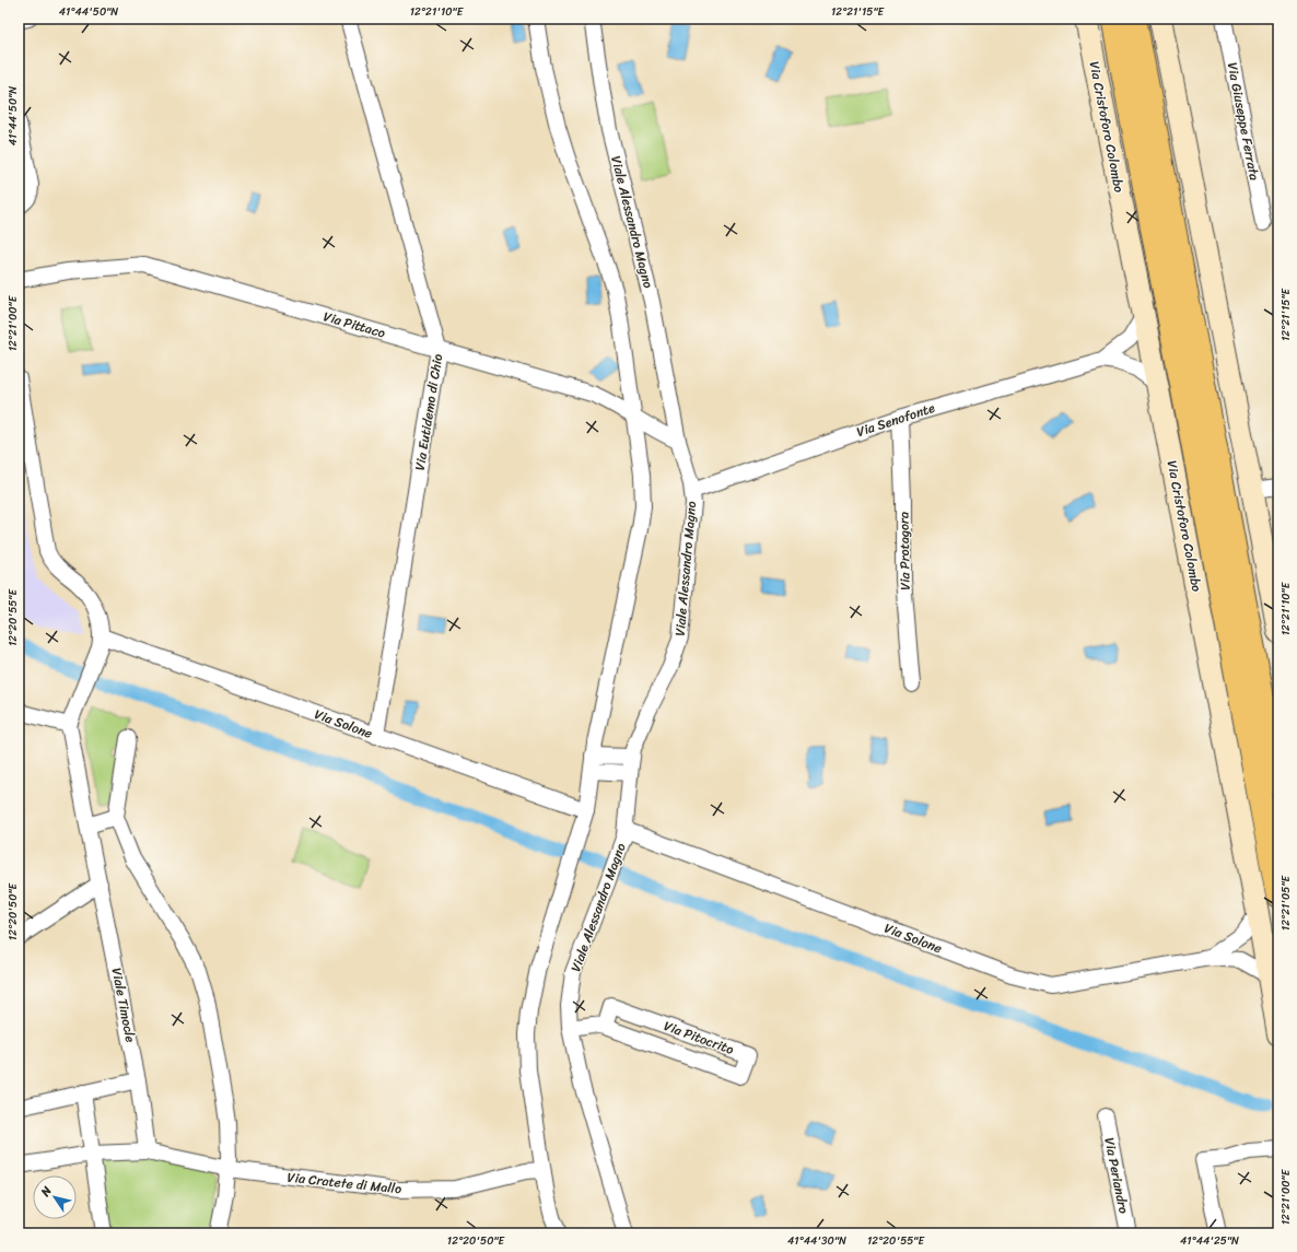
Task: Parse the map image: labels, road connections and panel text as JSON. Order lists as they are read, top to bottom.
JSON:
{
  "streets": {
    "main road": ["Via Cristoforo Colombo"],
    "street": [
      "Via Giuseppe Ferrata",
      "Viale Alessandro Magno",
      "Via Pittaco",
      "Via Eutidemo di Chio",
      "Via Senofonte",
      "Via Protagora",
      "Via Solone",
      "Viale Timocle",
      "Via Pitocrito",
      "Via Periandro",
      "Via Cratete di Mallo"
    ]
  },
  "crossings": [
    ["Viale Alessandro Magno", "Via Pittaco"],
    ["Viale Alessandro Magno", "Via Senofonte"],
    ["Viale Alessandro Magno", "Via Solone"],
    ["Viale Alessandro Magno", "Via Pitocrito"],
    ["Via Pittaco", "Via Eutidemo di Chio"],
    ["Via Eutidemo di Chio", "Via Solone"],
    ["Via Senofonte", "Via Protagora"],
    ["Viale Timocle", "Via Cratete di Mallo"]
  ],
  "north": "top left",
  "coordinates": [
    "41°44'50\"N",
    "12°21'10\"E",
    "12°21'15\"E",
    "12°21'00\"E",
    "12°20'55\"E",
    "12°21'05\"E",
    "12°20'50\"E",
    "41°44'30\"N",
    "41°44'25\"N"
  ]
}
